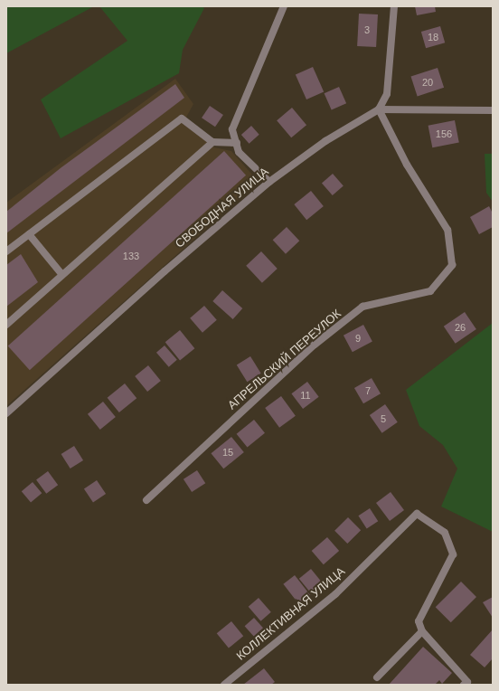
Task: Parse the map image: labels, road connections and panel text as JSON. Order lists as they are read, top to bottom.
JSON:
{
  "streets": {
    "street": ["СВОБОДНАЯ УЛИЦА", "АПРЕЛЬСКИЙ ПЕРЕУЛОК", "КОЛЛЕКТИВНАЯ УЛИЦА"]
  },
  "crossings": [
    ["СВОБОДНАЯ УЛИЦА", "АПРЕЛЬСКИЙ ПЕРЕУЛОК"]
  ],
  "house_numbers": [
    "3",
    "18",
    "20",
    "156",
    "133",
    "26",
    "9",
    "7",
    "11",
    "5",
    "15"
  ]
}
